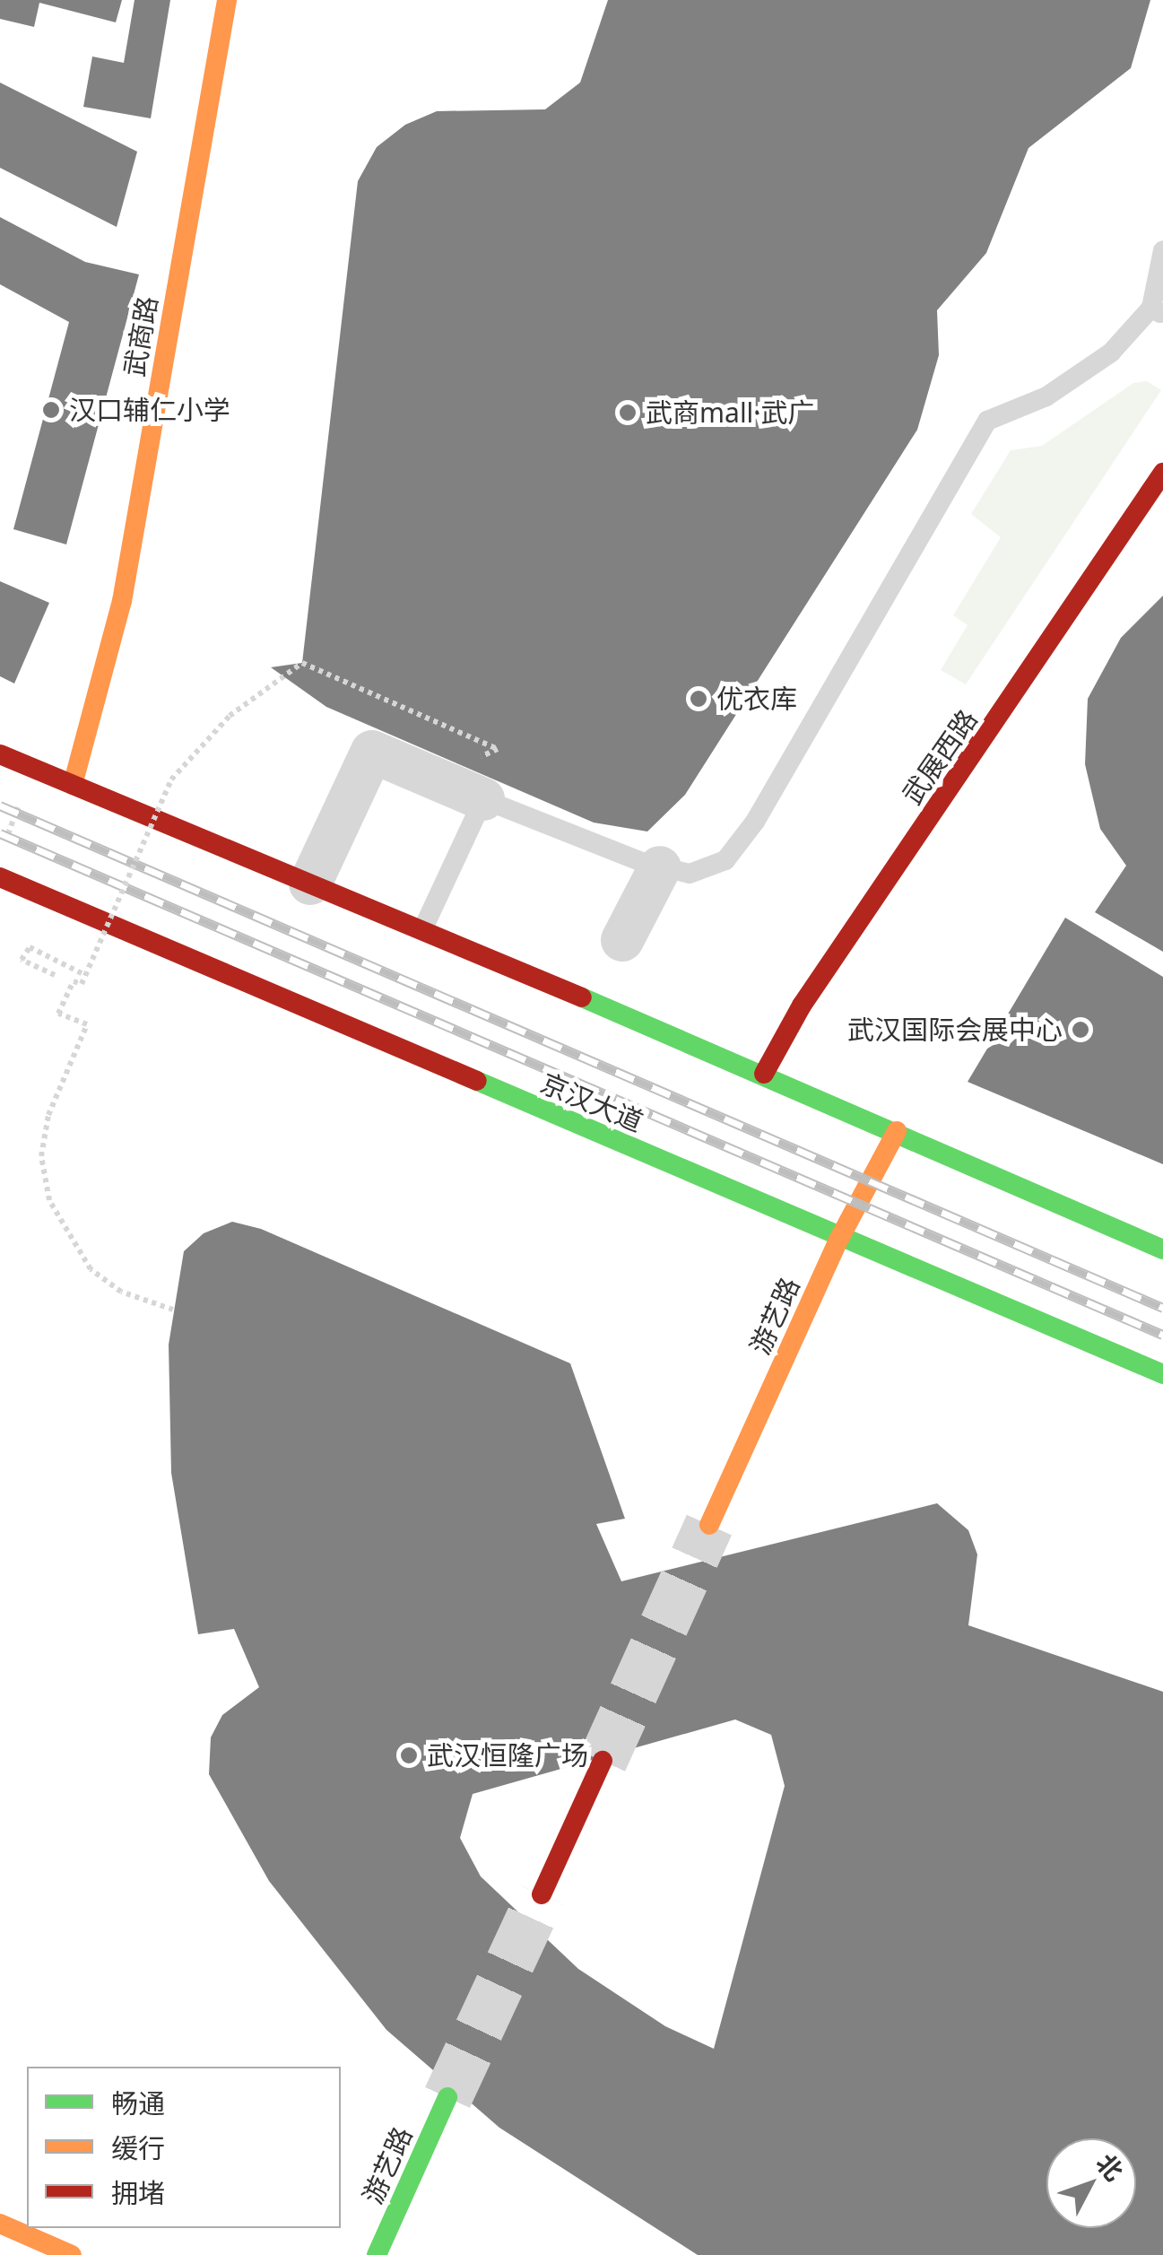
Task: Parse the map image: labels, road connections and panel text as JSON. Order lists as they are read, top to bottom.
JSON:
{
  "streets": {
    "main road": [
      "武商路",
      "武展西路",
      "京汉大道",
      "游艺路"
    ]
  },
  "crossings": [
    ["京汉大道", "游艺路"]
  ],
  "places": [
    "汉口辅仁小学",
    "武商mall·武广",
    "优衣库",
    "武汉国际会展中心",
    "武汉恒隆广场"
  ],
  "legend": ["畅通", "缓行", "拥堵"],
  "north": "top right"
}
